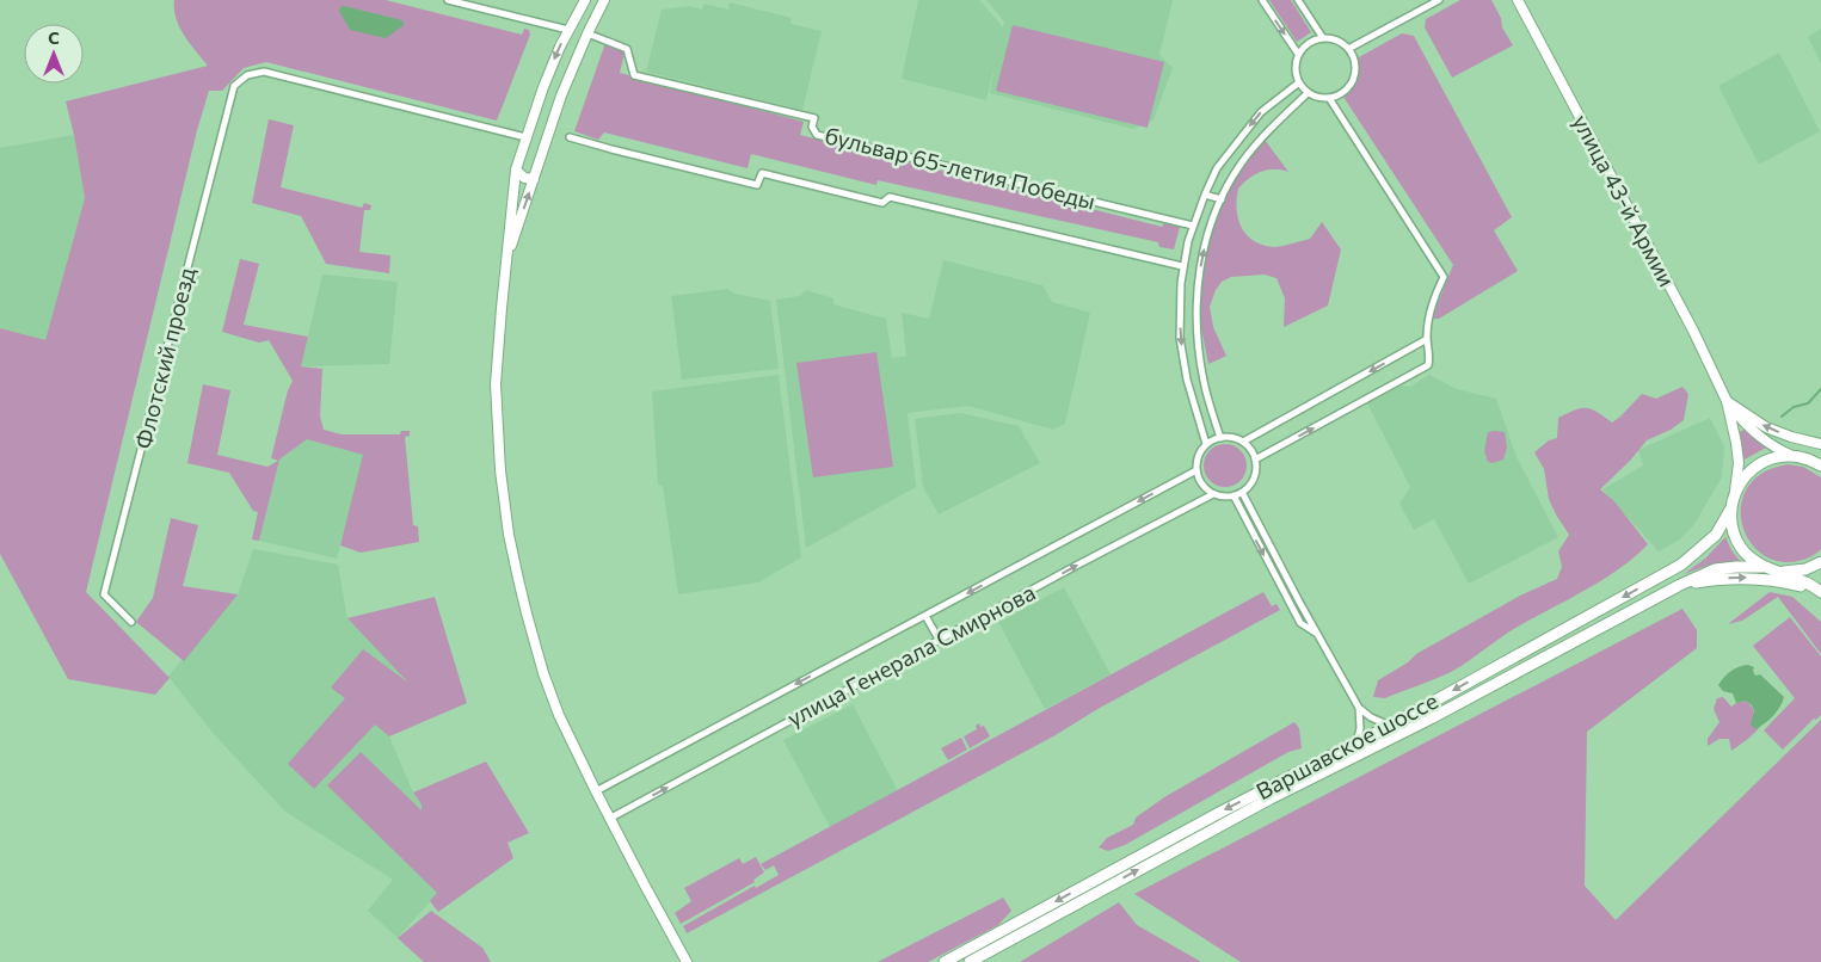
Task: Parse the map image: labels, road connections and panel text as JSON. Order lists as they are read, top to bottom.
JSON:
{
  "streets": {
    "main road": ["улица 43-й Армии", "Варшавское шоссе"],
    "street": ["бульвар 65-летия Победы", "Флотский проезд", "улица Генерала Смирнова"]
  },
  "north": "top"
}
